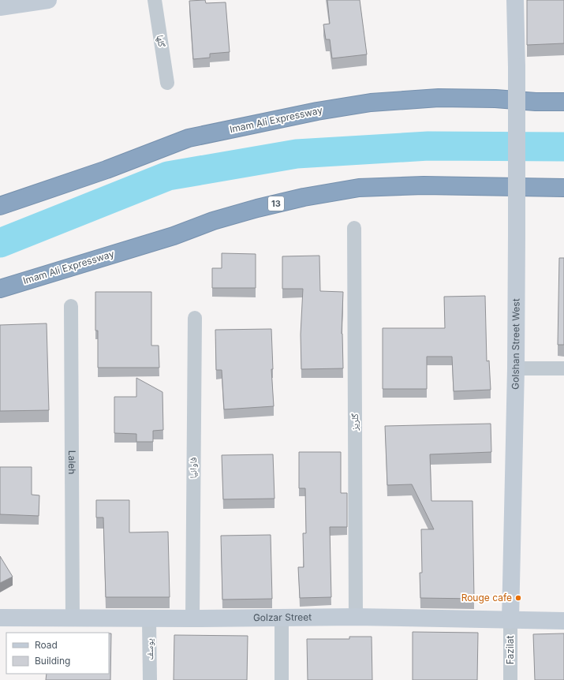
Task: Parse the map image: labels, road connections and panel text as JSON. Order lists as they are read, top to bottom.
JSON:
{
  "streets": {
    "highway": ["Imam Ali Expressway", "13"],
    "main road": ["Golshan Street West", "Golzar Street"],
    "street": [
      "گلها",
      "گلریز",
      "Laleh",
      "فاوانیا",
      "یوسف",
      "Fazilat"
    ]
  },
  "crossings": [
    ["Golshan Street West", "Golzar Street"],
    ["Golshan Street West", "Fazilat"],
    ["گلریز", "Golzar Street"],
    ["Laleh", "Golzar Street"],
    ["فاوانیا", "Golzar Street"],
    ["Golzar Street", "یوسف"],
    ["Golzar Street", "Fazilat"]
  ],
  "places": ["Rouge cafe"],
  "legend": ["Road", "Building"]
}
